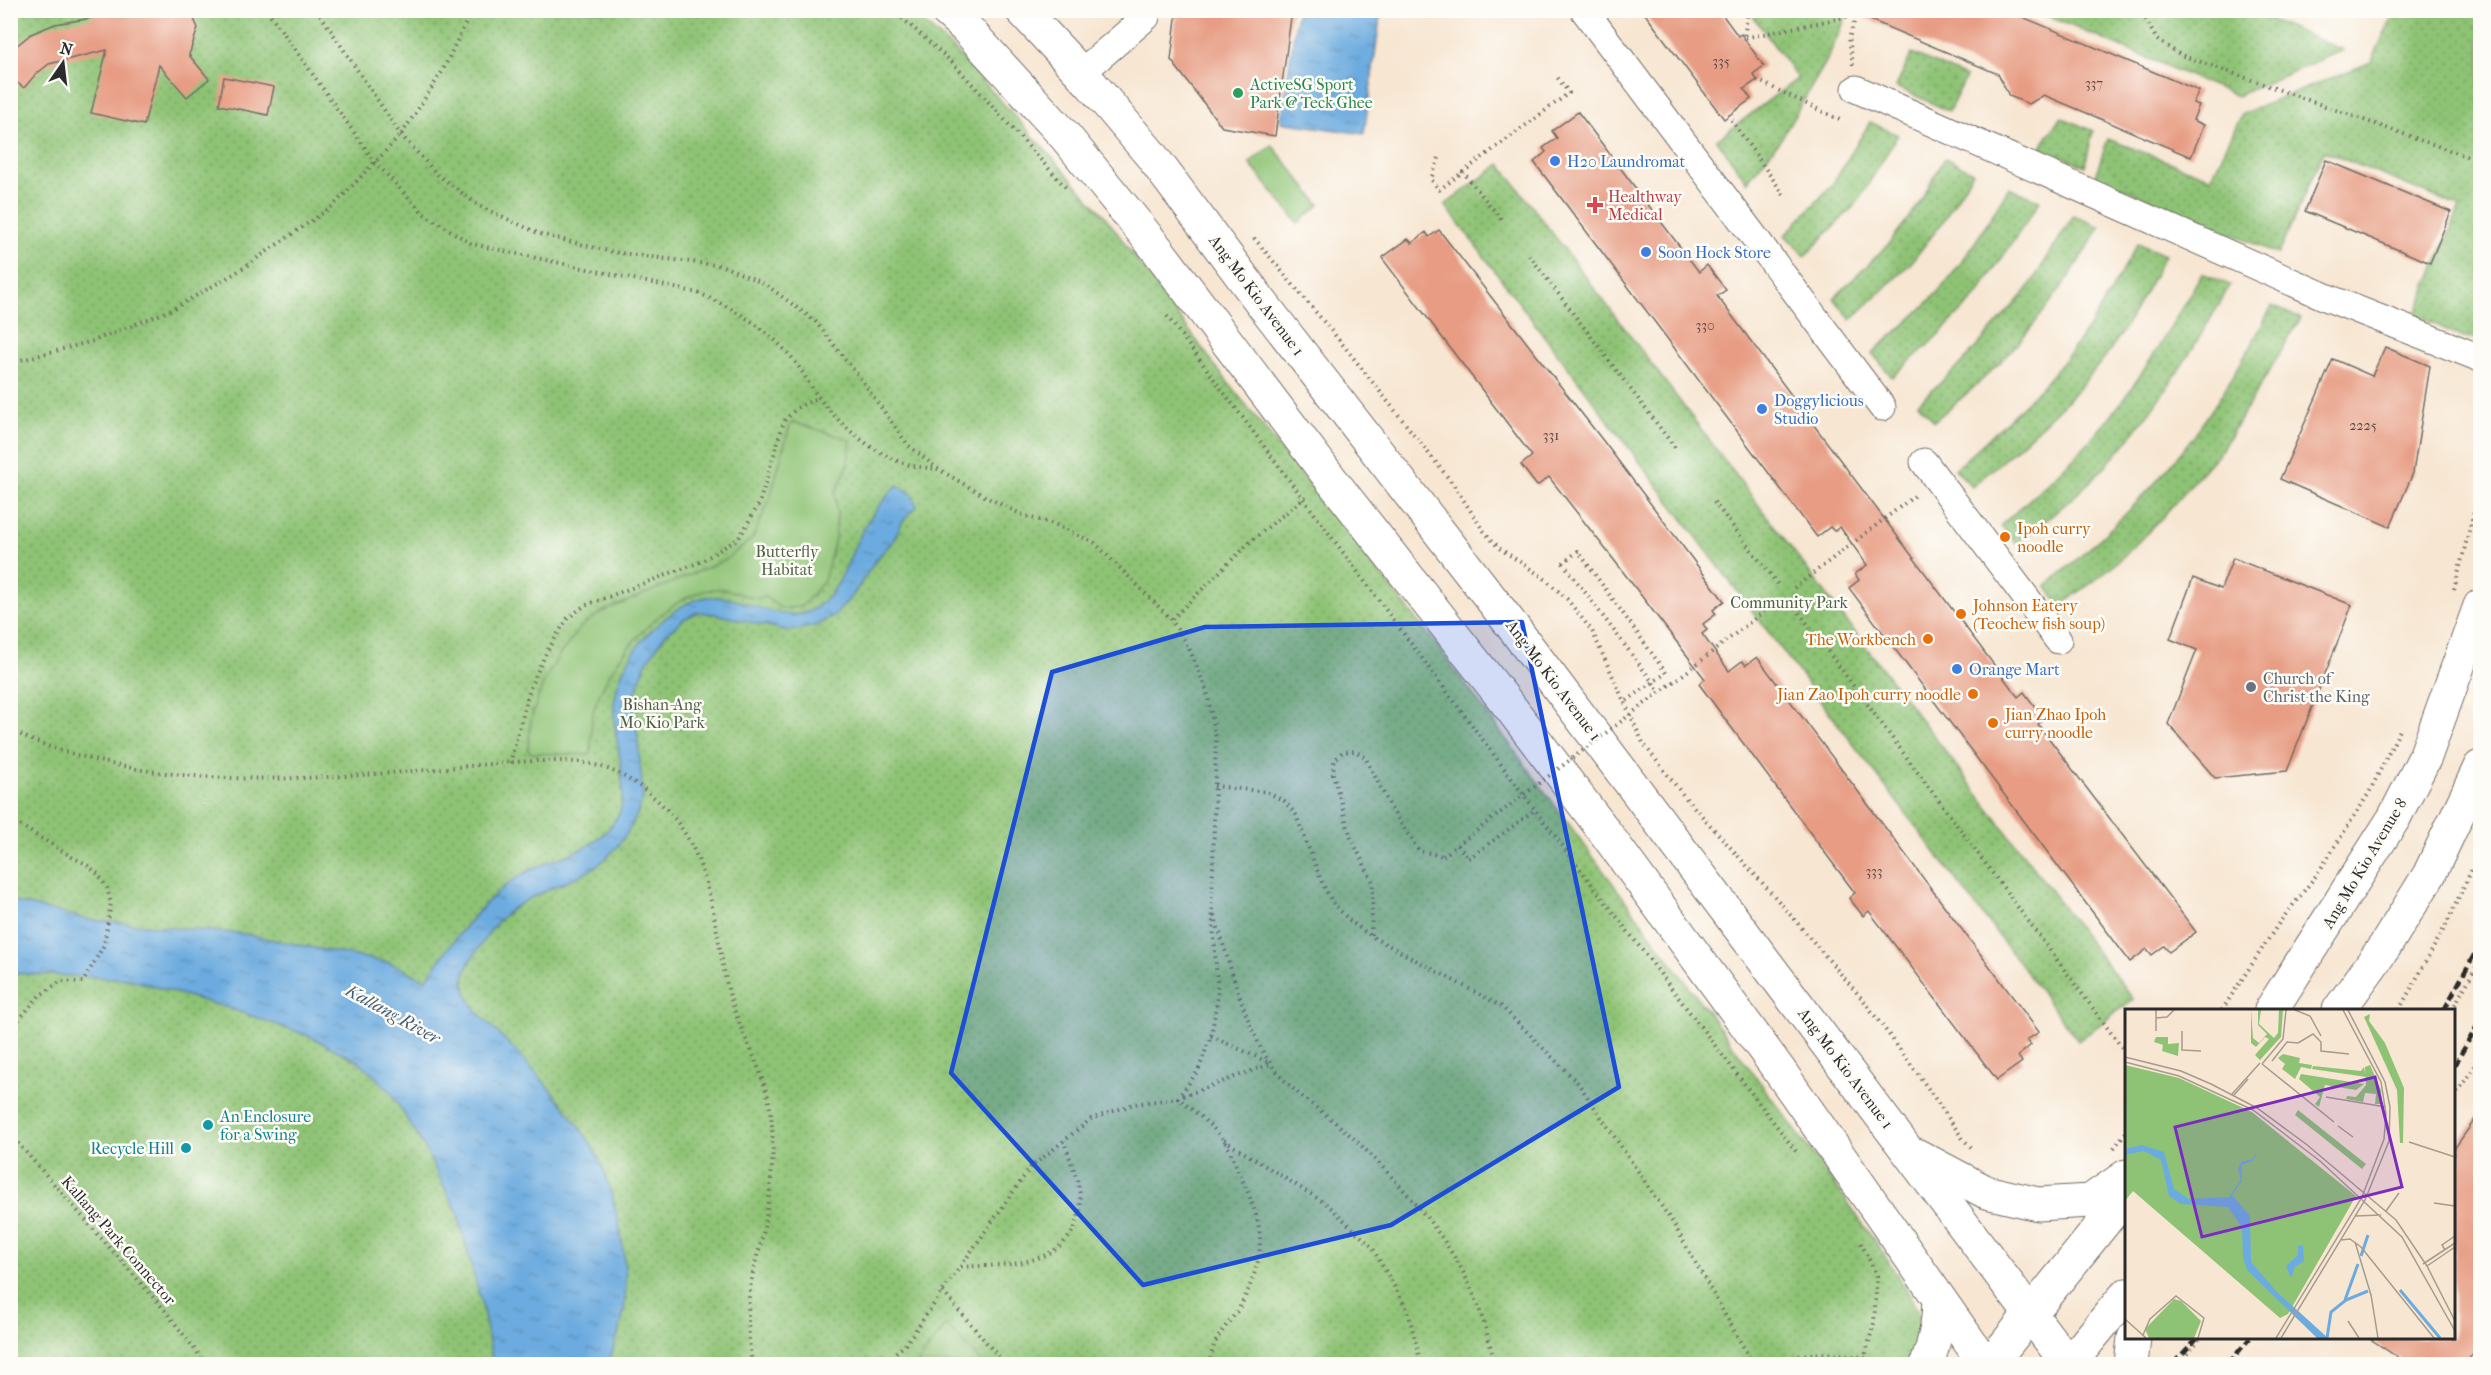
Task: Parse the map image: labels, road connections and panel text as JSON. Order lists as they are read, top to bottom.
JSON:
{
  "streets": {
    "main road": ["Ang Mo Kio Avenue 1", "Ang Mo Kio Avenue 8"],
    "path": ["Kallang Park Connector"]
  },
  "water": ["Kallang River"],
  "parks": ["Butterfly Habitat", "Community Park", "Bishan-Ang Mo Kio Park"],
  "places": {
    "other": [
      "ActiveSG Sport Park @ Teck Ghee",
      "H20 Laundromat",
      "Soon Hock Store",
      "Doggylicious Studio",
      "Ipoh curry noodle",
      "Johnson Eatery (Teochew fish soup)",
      "The Workbench",
      "Orange Mart",
      "Church of Christ the King",
      "Jian Zao Ipoh curry noodle",
      "Jian Zhao Ipoh curry noodle",
      "An Enclosure for a Swing",
      "Recycle Hill"
    ],
    "health": ["Healthway Medical"]
  },
  "house_numbers": [
    "335",
    "337",
    "330",
    "2225",
    "331",
    "333"
  ],
  "north": "top"
}
